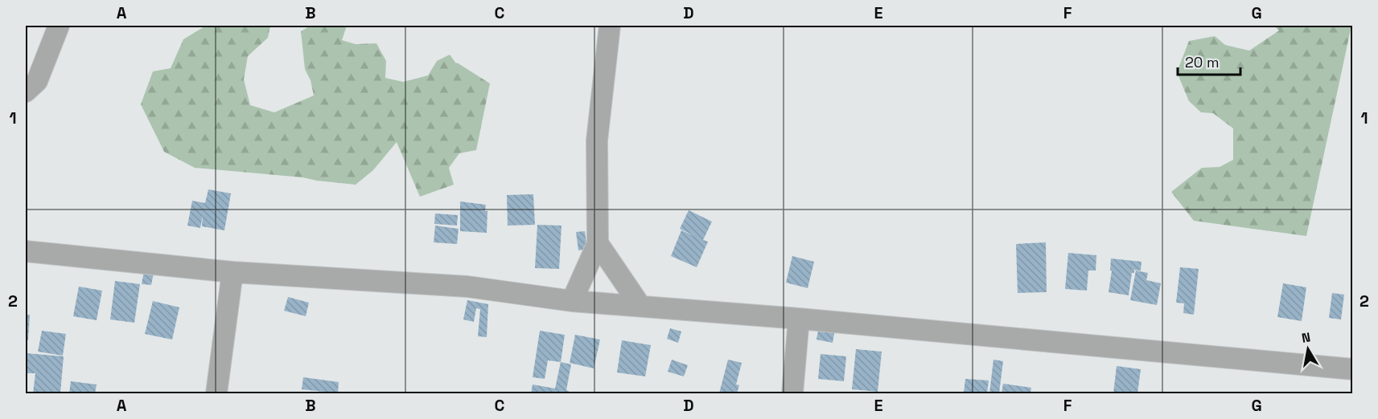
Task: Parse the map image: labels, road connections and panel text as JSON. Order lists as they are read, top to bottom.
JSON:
{
  "scale_bar": "20 m",
  "north": "top",
  "grid": {
    "columns": [
      "A",
      "B",
      "C",
      "D",
      "E",
      "F",
      "G"
    ],
    "rows": ["1", "2"]
  }
}
